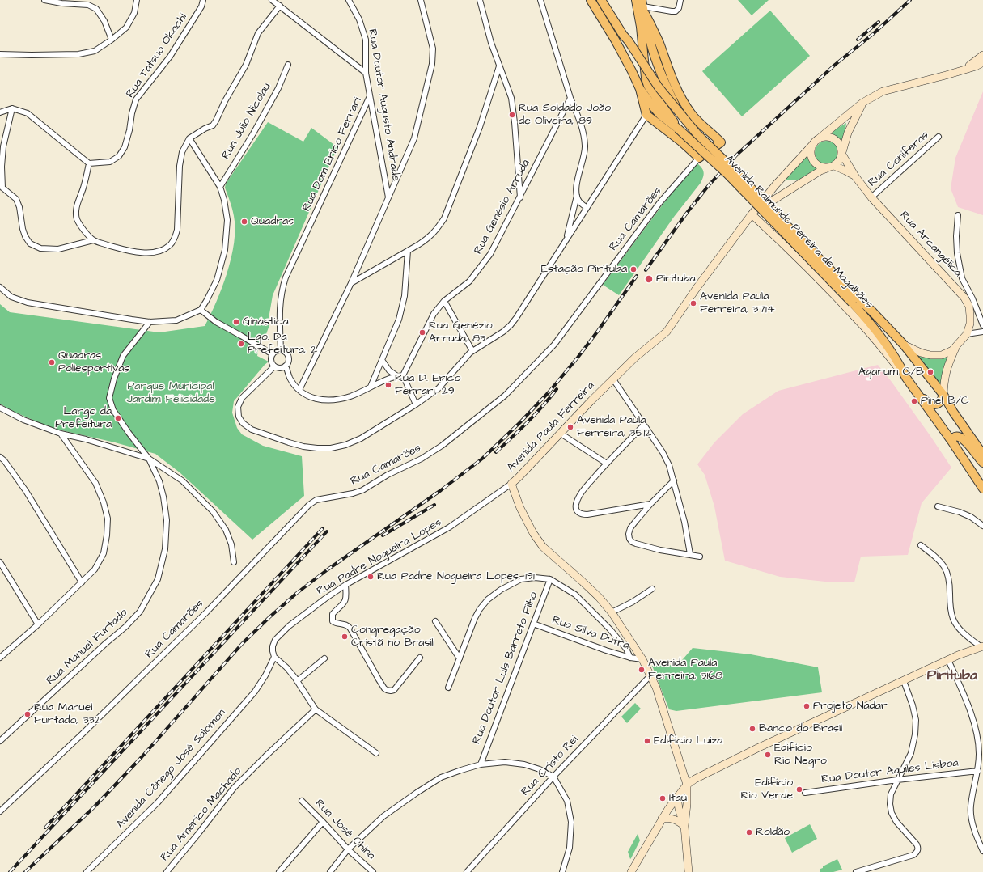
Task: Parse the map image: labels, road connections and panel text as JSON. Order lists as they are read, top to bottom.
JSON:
{
  "streets": {
    "main road": ["Avenida Raimundo Pereira de Magalhães", "Rua Arcangélica", "Avenida Paula Ferreira"],
    "street": [
      "Rua Tatsuo Okachi",
      "Rua Doutor Augusto Andrade",
      "Rua Julio Nicolau",
      "Rua Dom Erico Ferrari",
      "Rua Coníferas",
      "Rua Genésio Arruda",
      "Rua Camarões",
      "Rua Padre Nogueira Lopes",
      "Rua Silva Dutra",
      "Rua Manuel Furtado",
      "Rua Doutor Luis Barreto Filho",
      "Rua Cristo Rei",
      "Avenida Cônego José Salomon",
      "Rua Doutor Aquiles Lisboa",
      "Rua Americo Machado",
      "Rua José China"
    ]
  },
  "crossings": [
    ["Rua Doutor Augusto Andrade", "Rua Dom Erico Ferrari"],
    ["Rua Coníferas", "Rua Arcangélica"],
    ["Rua Arcangélica", "Avenida Paula Ferreira"],
    ["Avenida Paula Ferreira", "Rua Padre Nogueira Lopes"],
    ["Avenida Paula Ferreira", "Rua Silva Dutra"],
    ["Avenida Paula Ferreira", "Rua Cristo Rei"],
    ["Rua Padre Nogueira Lopes", "Avenida Cônego José Salomon"],
    ["Rua Silva Dutra", "Rua Doutor Luis Barreto Filho"]
  ],
  "districts": ["Pirituba"],
  "parks": ["Parque Municipal Jardim Felicidade"],
  "places": [
    "Rua Soldado João de Oliveira, 89",
    "Quadras",
    "Estação Pirituba",
    "Pirituba",
    "Avenida Paula Ferreira, 3714",
    "Ginástica",
    "Rua Genézio Arruda, 83",
    "Lgo. Da Prefeitura, 2",
    "Quadras Poliesportivas",
    "Agarum C/B",
    "Rua D. Erico Ferrari, 29",
    "Pinel B/C",
    "Largo da Prefeitura",
    "Avenida Paula Ferreira, 3512",
    "Rua Padre Nogueira Lopes, 191",
    "Congregação Cristã no Brasil",
    "Avenida Paula Ferreira, 3168",
    "Projeto Nadar",
    "Rua Manuel Furtado, 332",
    "Banco do Brasil",
    "Edifício Luiza",
    "Edifício Rio Negro",
    "Edifício Rio Verde",
    "Itaú",
    "Roldão"
  ]
}
